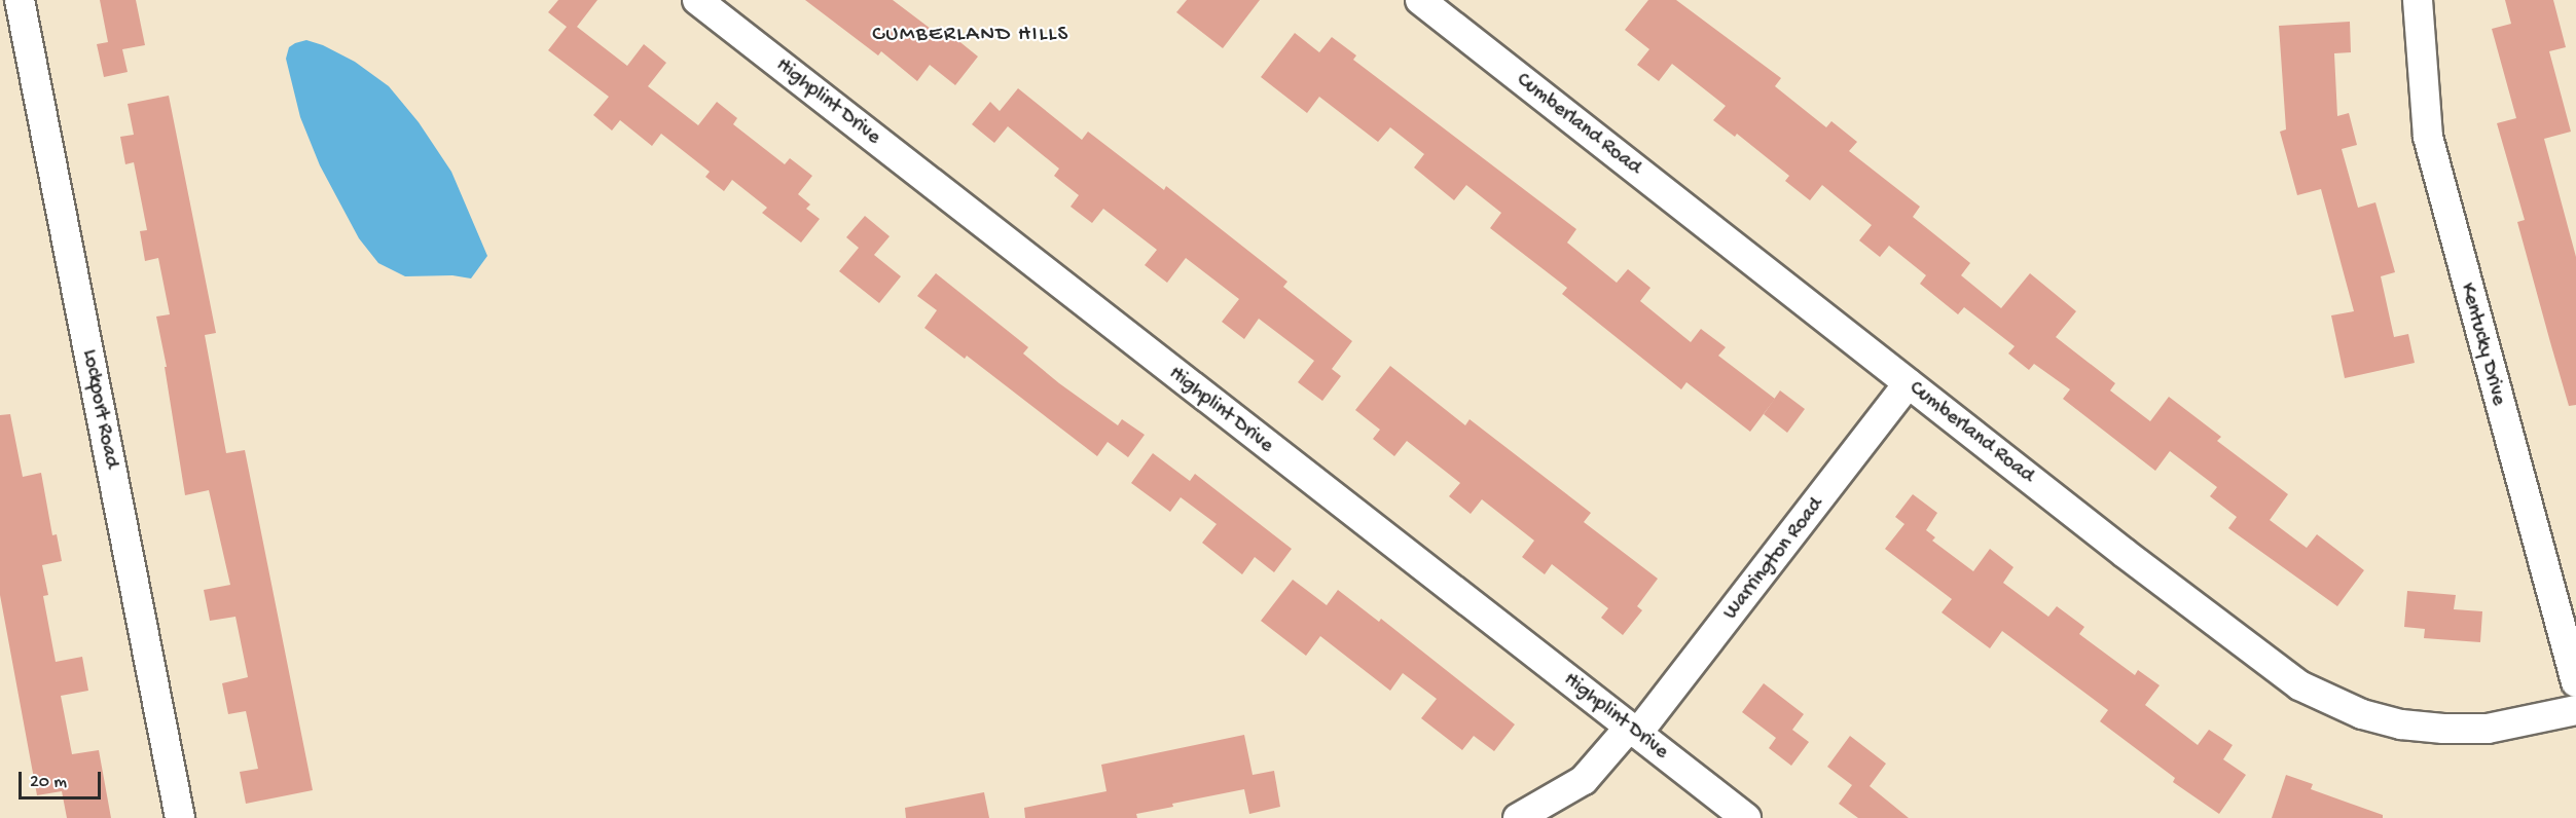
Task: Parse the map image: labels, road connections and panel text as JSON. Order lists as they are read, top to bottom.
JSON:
{
  "streets": {
    "street": [
      "Highplint Drive",
      "Cumberland Road",
      "Kentucky Drive",
      "Lockport Road",
      "Warrington Road"
    ]
  },
  "crossings": [
    ["Highplint Drive", "Warrington Road"],
    ["Cumberland Road", "Warrington Road"]
  ],
  "districts": ["CUMBERLAND HILLS"],
  "scale_bar": "20 m"
}
